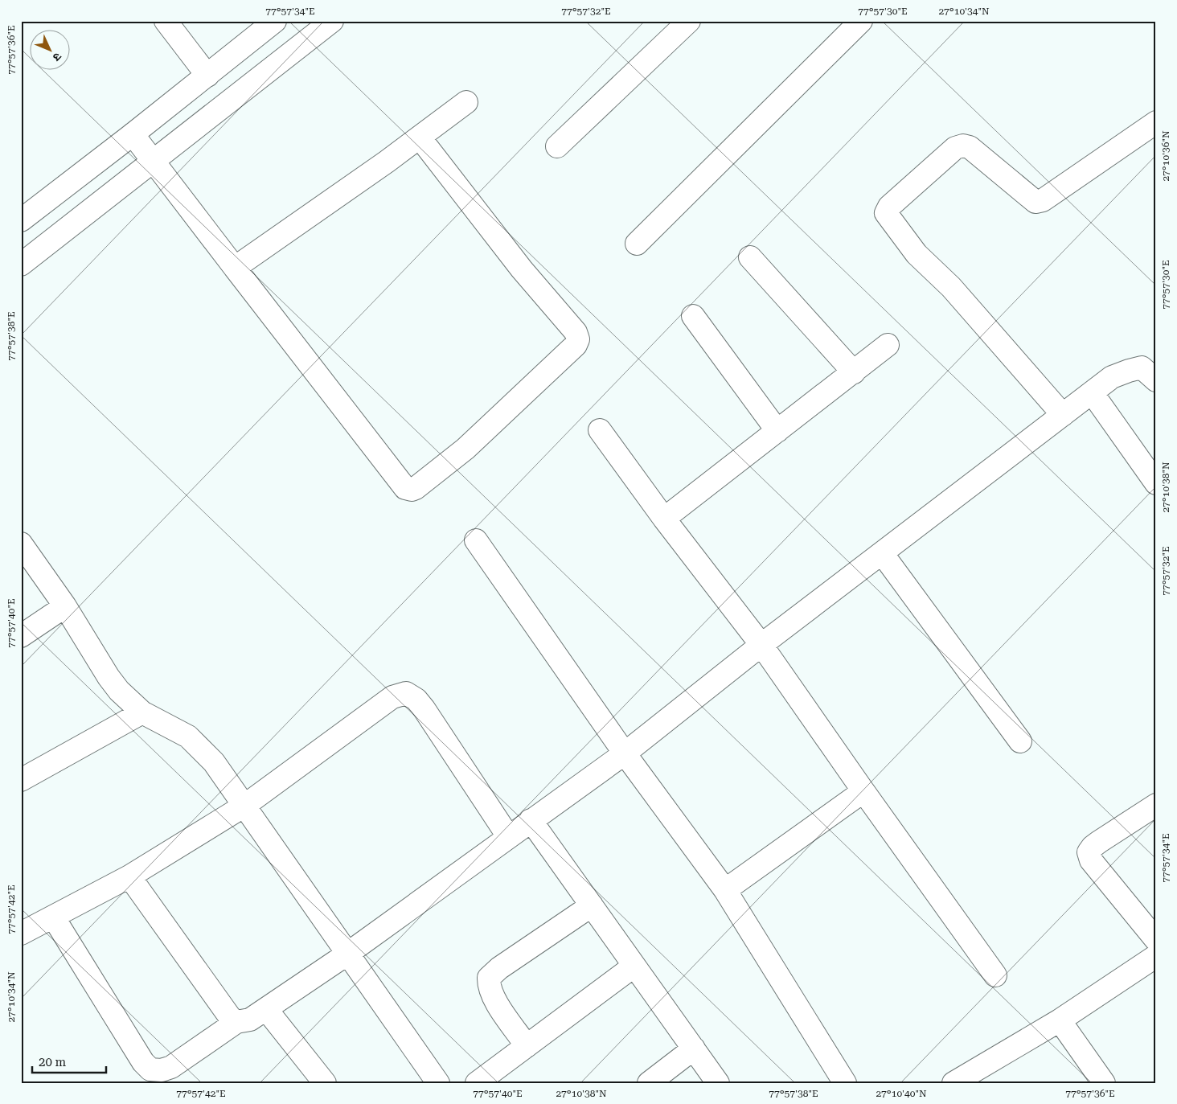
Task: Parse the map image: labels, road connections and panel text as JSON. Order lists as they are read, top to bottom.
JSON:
{
  "scale_bar": "20 m",
  "north": "bottom right",
  "coordinates": [
    "77°57'34\"E",
    "77°57'32\"E",
    "77°57'30\"E",
    "27°10'34\"N",
    "77°57'36\"E",
    "27°10'36\"N",
    "77°57'38\"E",
    "27°10'38\"N",
    "77°57'40\"E",
    "77°57'42\"E",
    "27°10'40\"N"
  ]
}
